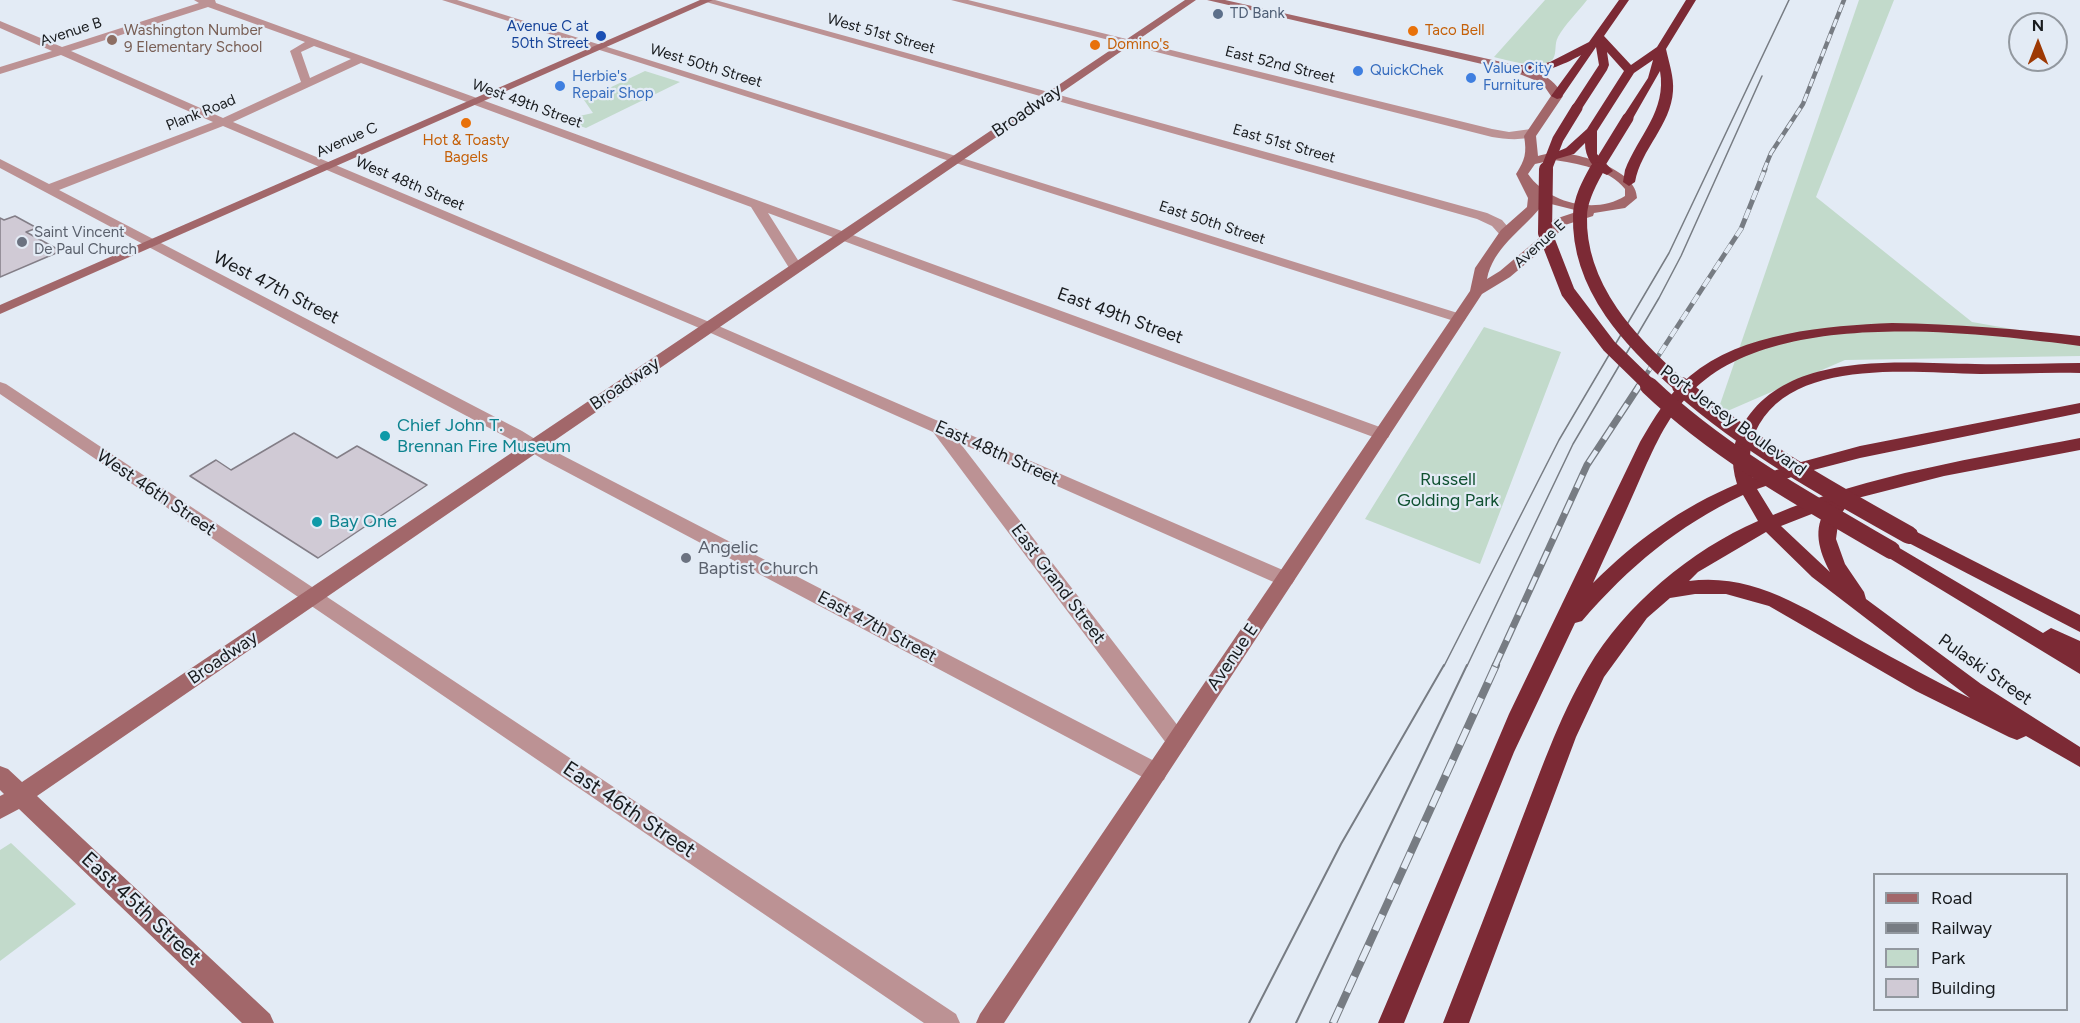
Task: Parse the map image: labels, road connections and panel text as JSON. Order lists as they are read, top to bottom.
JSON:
{
  "streets": {
    "highway": ["Port Jersey Boulevard", "Pulaski Street"],
    "main road": [
      "Broadway",
      "Avenue C",
      "Avenue E",
      "East 45th Street"
    ],
    "street": [
      "Avenue B",
      "West 51st Street",
      "East 52nd Street",
      "West 50th Street",
      "West 49th Street",
      "Plank Road",
      "East 51st Street",
      "West 48th Street",
      "East 50th Street",
      "West 47th Street",
      "East 49th Street",
      "East 48th Street",
      "West 46th Street",
      "East Grand Street",
      "East 47th Street",
      "East 46th Street"
    ]
  },
  "crossings": [
    ["Avenue B", "West 49th Street"],
    ["Avenue B", "West 48th Street"],
    ["West 51st Street", "Broadway"],
    ["West 51st Street", "Avenue C"],
    ["West 51st Street", "East 51st Street"],
    ["East 52nd Street", "Broadway"],
    ["West 50th Street", "Broadway"],
    ["West 50th Street", "Avenue C"],
    ["West 50th Street", "East 50th Street"],
    ["West 49th Street", "Broadway"],
    ["West 49th Street", "Plank Road"],
    ["West 49th Street", "Avenue C"],
    ["West 49th Street", "East 49th Street"],
    ["Broadway", "East 51st Street"],
    ["Broadway", "West 48th Street"],
    ["Broadway", "East 50th Street"],
    ["Broadway", "West 47th Street"],
    ["Broadway", "East 49th Street"],
    ["Broadway", "East 48th Street"],
    ["Broadway", "West 46th Street"],
    ["Broadway", "East 47th Street"],
    ["Broadway", "East 46th Street"],
    ["Broadway", "East 45th Street"],
    ["Plank Road", "West 48th Street"],
    ["Plank Road", "West 47th Street"],
    ["Avenue C", "West 48th Street"],
    ["Avenue C", "West 47th Street"],
    ["East 51st Street", "Avenue E"],
    ["West 48th Street", "East 48th Street"],
    ["East 50th Street", "Avenue E"],
    ["Avenue E", "East 49th Street"],
    ["Avenue E", "East 48th Street"],
    ["Avenue E", "East Grand Street"],
    ["Avenue E", "East 47th Street"],
    ["West 47th Street", "East 47th Street"],
    ["East 48th Street", "East Grand Street"],
    ["West 46th Street", "East 46th Street"]
  ],
  "parks": ["Russell Golding Park"],
  "places": [
    "TD Bank",
    "Taco Bell",
    "Avenue C at 50th Street",
    "Washington Number 9 Elementary School",
    "Domino's",
    "QuickChek",
    "Value City Furniture",
    "Herbie's Repair Shop",
    "Hot & Toasty Bagels",
    "Saint Vincent De Paul Church",
    "Chief John T. Brennan Fire Museum",
    "Bay One",
    "Angelic Baptist Church"
  ],
  "legend": [
    "Road",
    "Railway",
    "Park",
    "Building"
  ],
  "north": "top"
}
